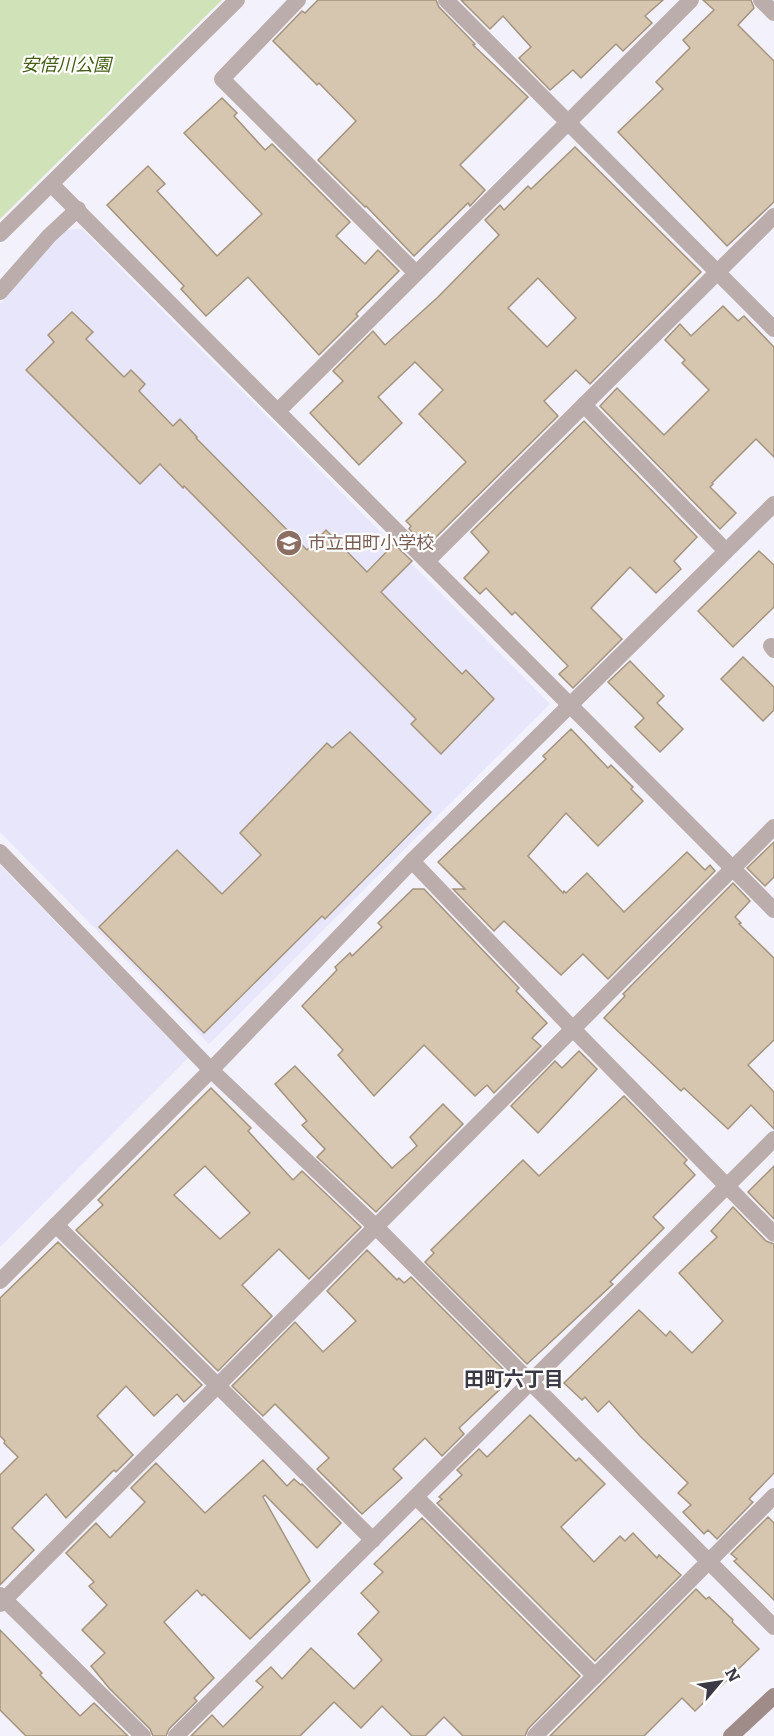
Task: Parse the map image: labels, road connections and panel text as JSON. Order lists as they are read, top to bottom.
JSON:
{
  "districts": ["田町六丁目"],
  "parks": ["安倍川公園"],
  "places": {
    "school or university": ["市立田町小学校"]
  },
  "north": "top right"
}
